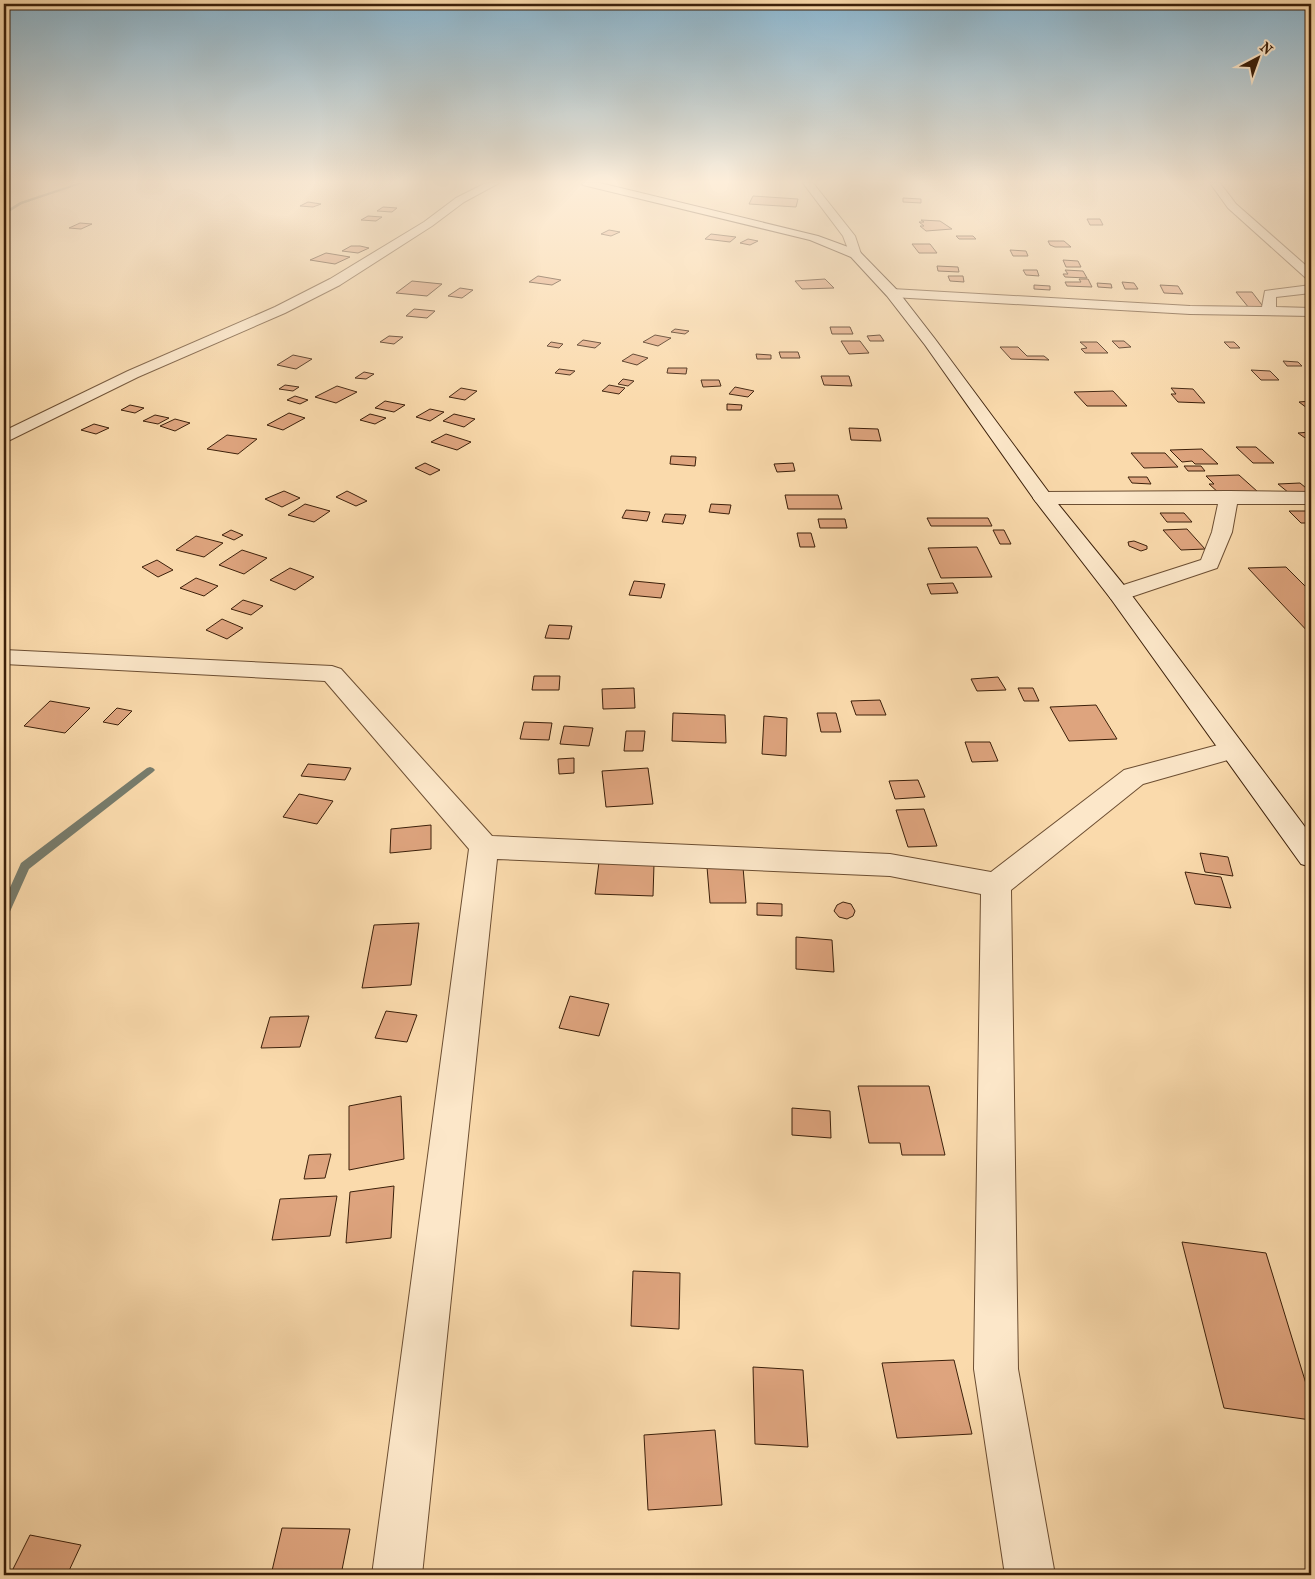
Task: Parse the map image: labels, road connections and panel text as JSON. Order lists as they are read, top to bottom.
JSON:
{
  "north": "top right"
}
